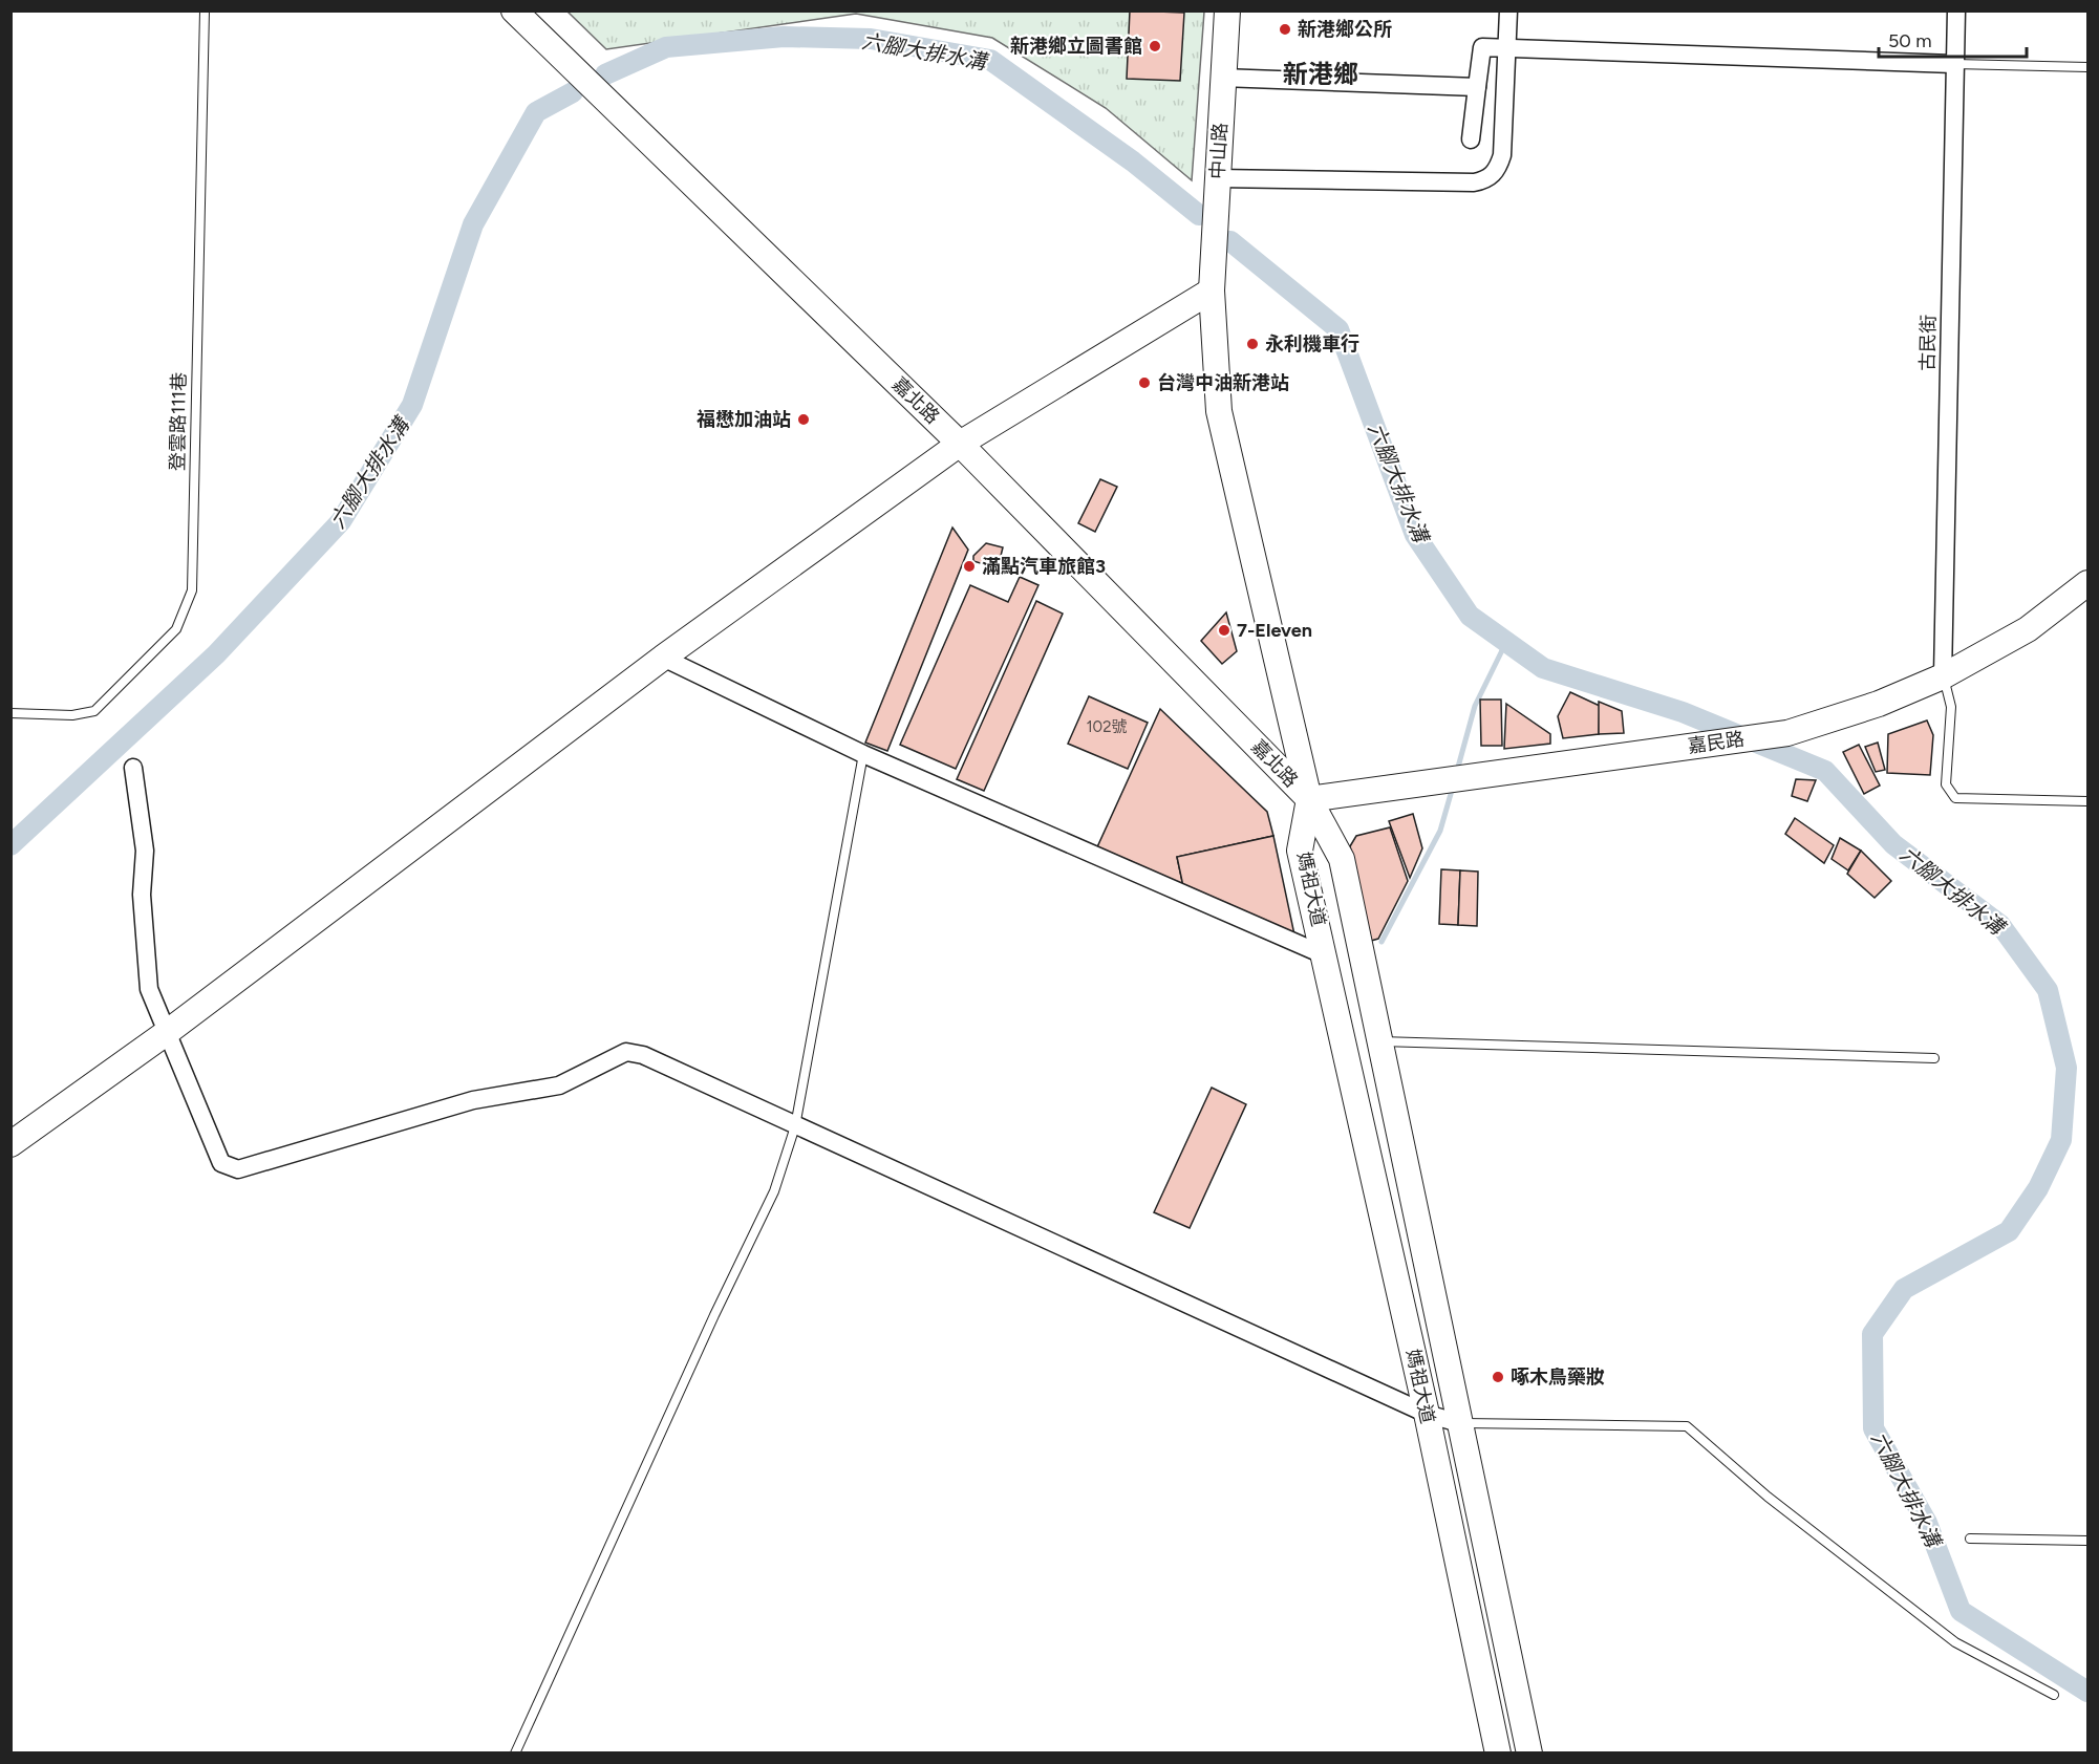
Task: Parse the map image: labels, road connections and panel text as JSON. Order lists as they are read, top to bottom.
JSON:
{
  "streets": {
    "main road": [
      "中山路",
      "嘉北路",
      "嘉民路",
      "媽祖大道"
    ],
    "street": ["古民街"],
    "lane": ["登雲路111巷"]
  },
  "crossings": [
    ["中山路", "嘉北路"],
    ["中山路", "嘉民路"],
    ["中山路", "媽祖大道"],
    ["古民街", "嘉民路"],
    ["嘉北路", "嘉民路"],
    ["嘉北路", "媽祖大道"],
    ["嘉民路", "媽祖大道"]
  ],
  "districts": ["新港鄉"],
  "water": ["六腳大排水溝"],
  "places": [
    "新港鄉公所",
    "新港鄉立圖書館",
    "永利機車行",
    "台灣中油新港站",
    "福懋加油站",
    "滿點汽車旅館3",
    "7-Eleven",
    "啄木鳥藥妝"
  ],
  "house_numbers": ["102號"],
  "scale_bar": "50 m"
}
